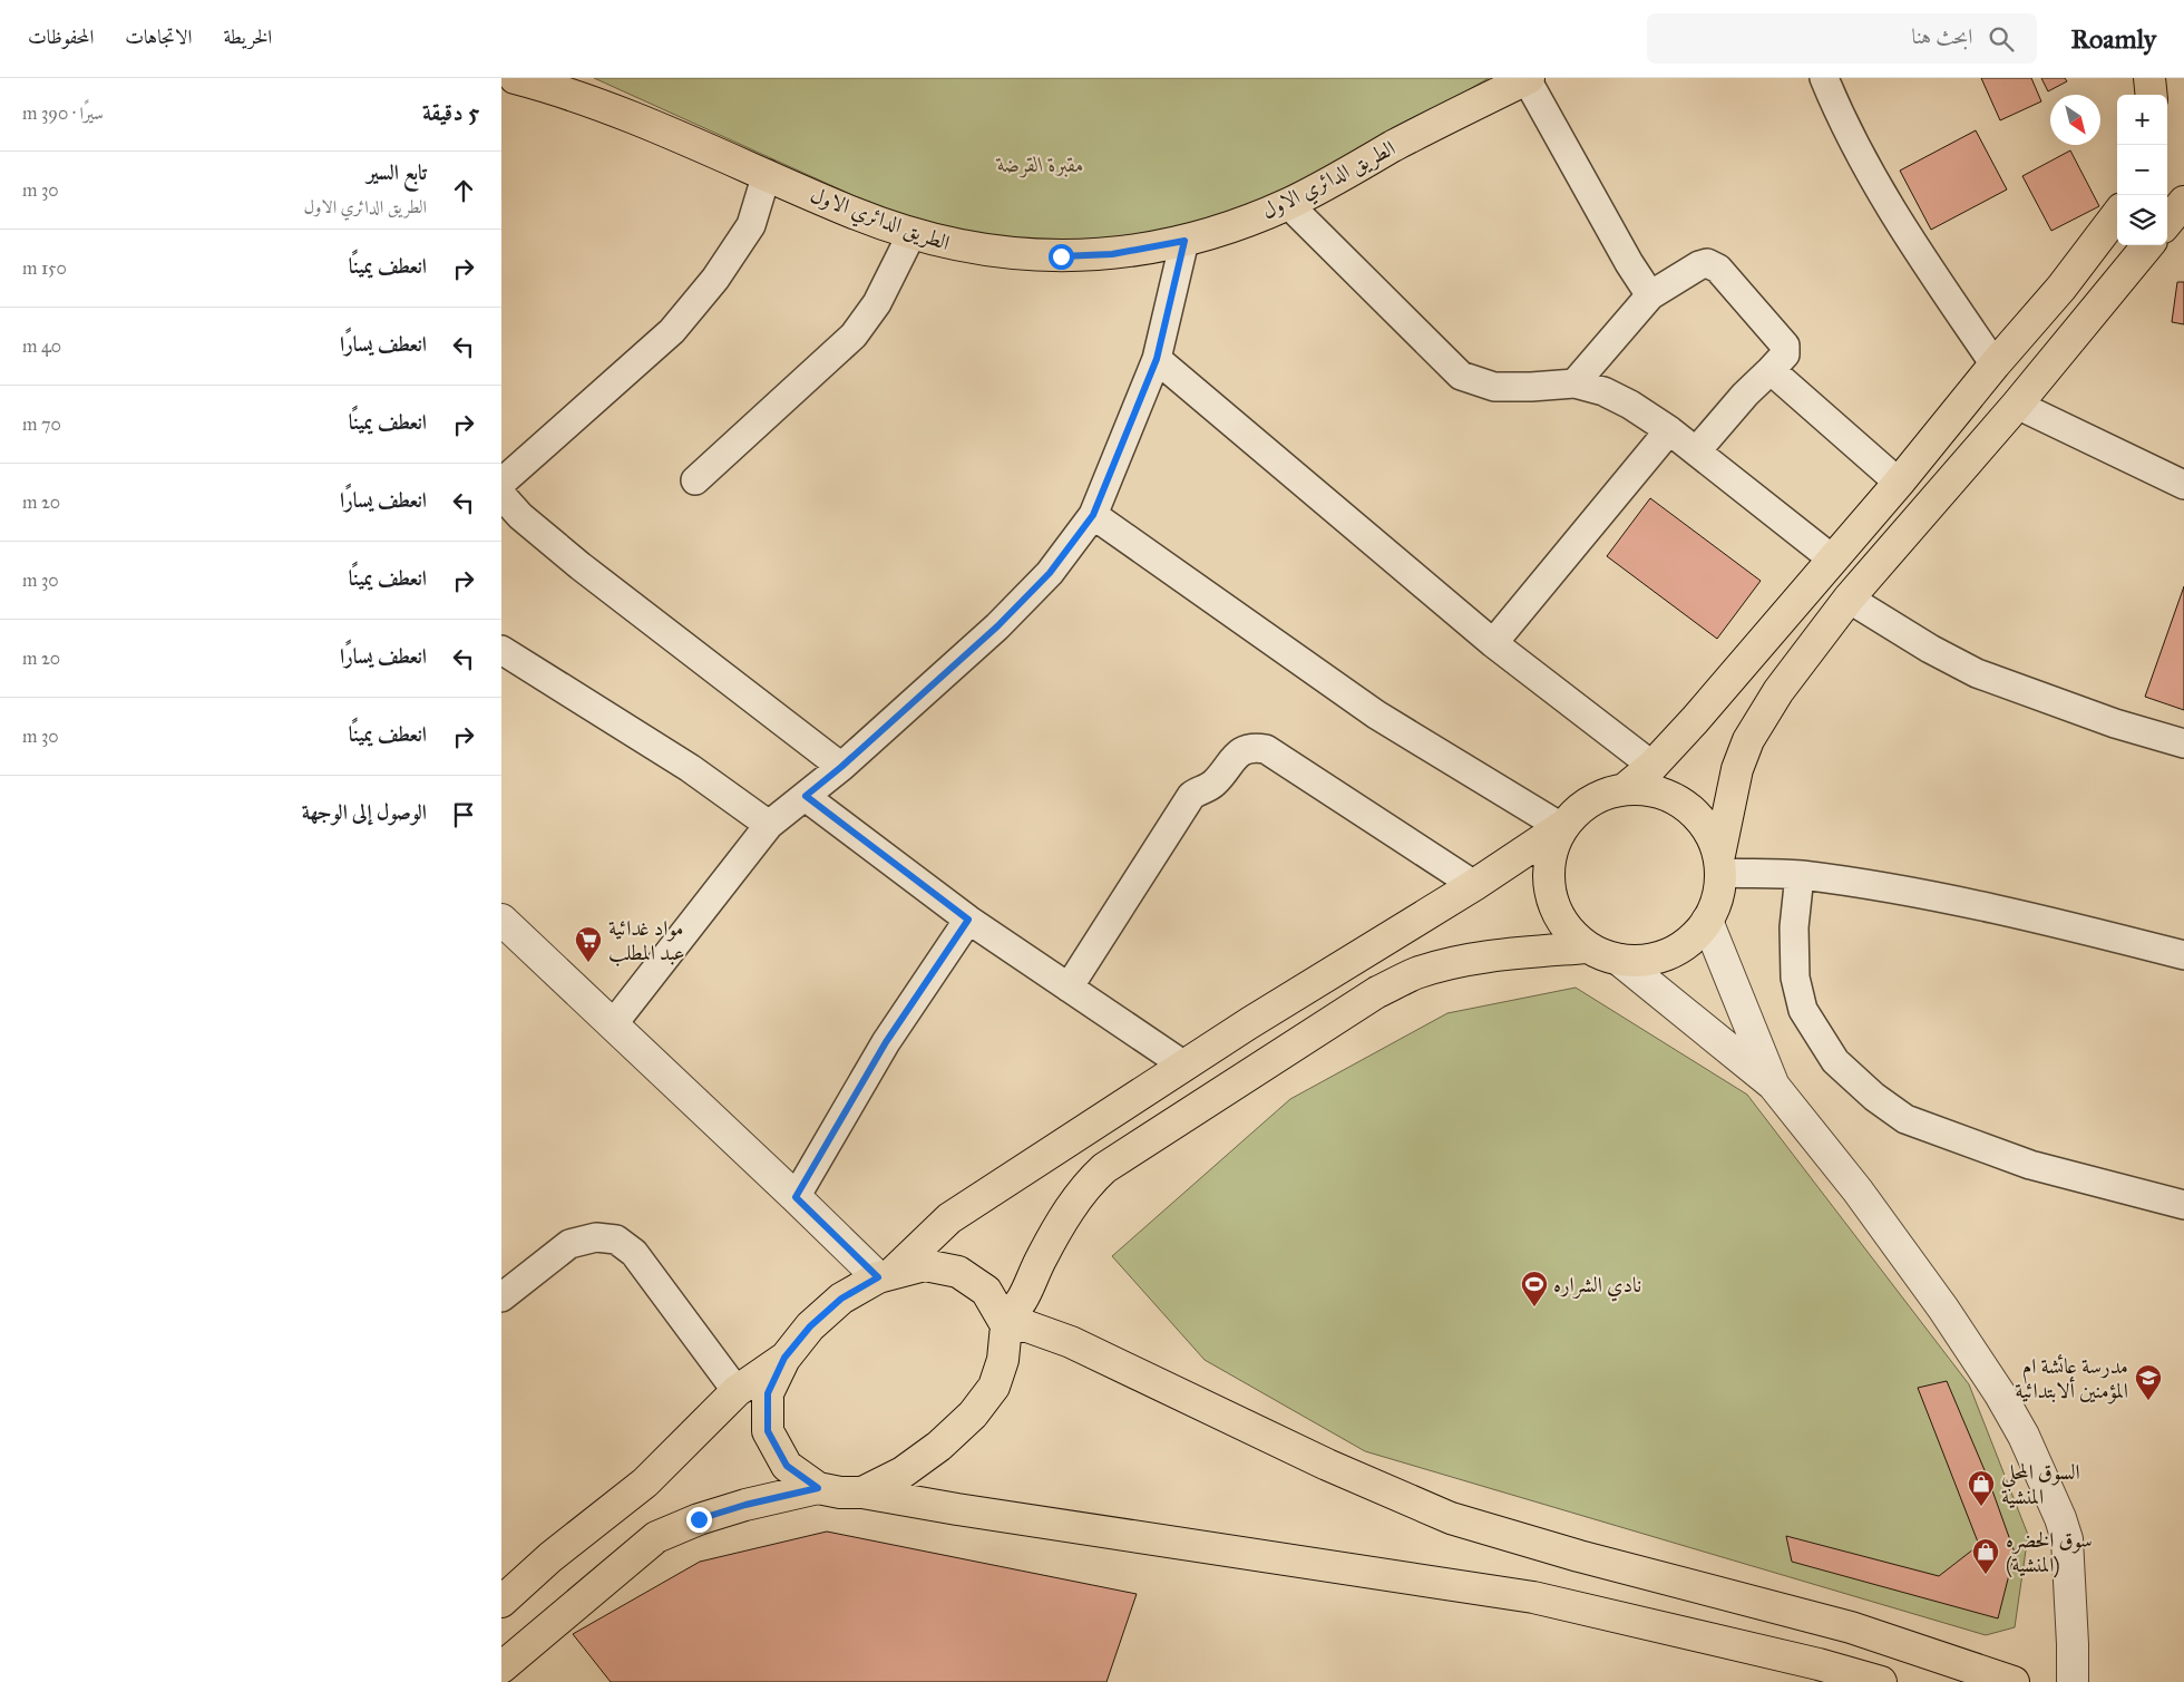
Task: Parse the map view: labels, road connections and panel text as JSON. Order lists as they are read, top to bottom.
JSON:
{
  "streets": {
    "main road": ["الطريق الدائري الاول"]
  },
  "parks": ["مقبرة القرضة"],
  "places": {
    "supermarket": ["مواد غدائية عبد المطلب"],
    "sports": ["نادي الشراره"],
    "school or university": ["مدرسة عائشة ام المؤمنين ألابتدائية"],
    "shop": ["السوق المحلي المنشية", "سوق الخضره (المنشية)"]
  },
  "north": "bottom right",
  "page": {
    "header": "Roamly",
    "search": "ابحث هنا",
    "nav": ["الخريطة", "الاتجاهات", "المحفوظات"],
    "heading": ["5 دقيقة", "سيرًا · 390 m"],
    "map_buttons": ["+", "−"],
    "list": [
      ["تابع السير", "الطريق الدائري الاول", "30 m"],
      ["انعطف يمينًا", "150 m"],
      ["انعطف يسارًا", "40 m"],
      ["انعطف يمينًا", "70 m"],
      ["انعطف يسارًا", "20 m"],
      ["انعطف يمينًا", "30 m"],
      ["انعطف يسارًا", "20 m"],
      ["انعطف يمينًا", "30 m"],
      "الوصول إلى الوجهة"
    ]
  }
}
